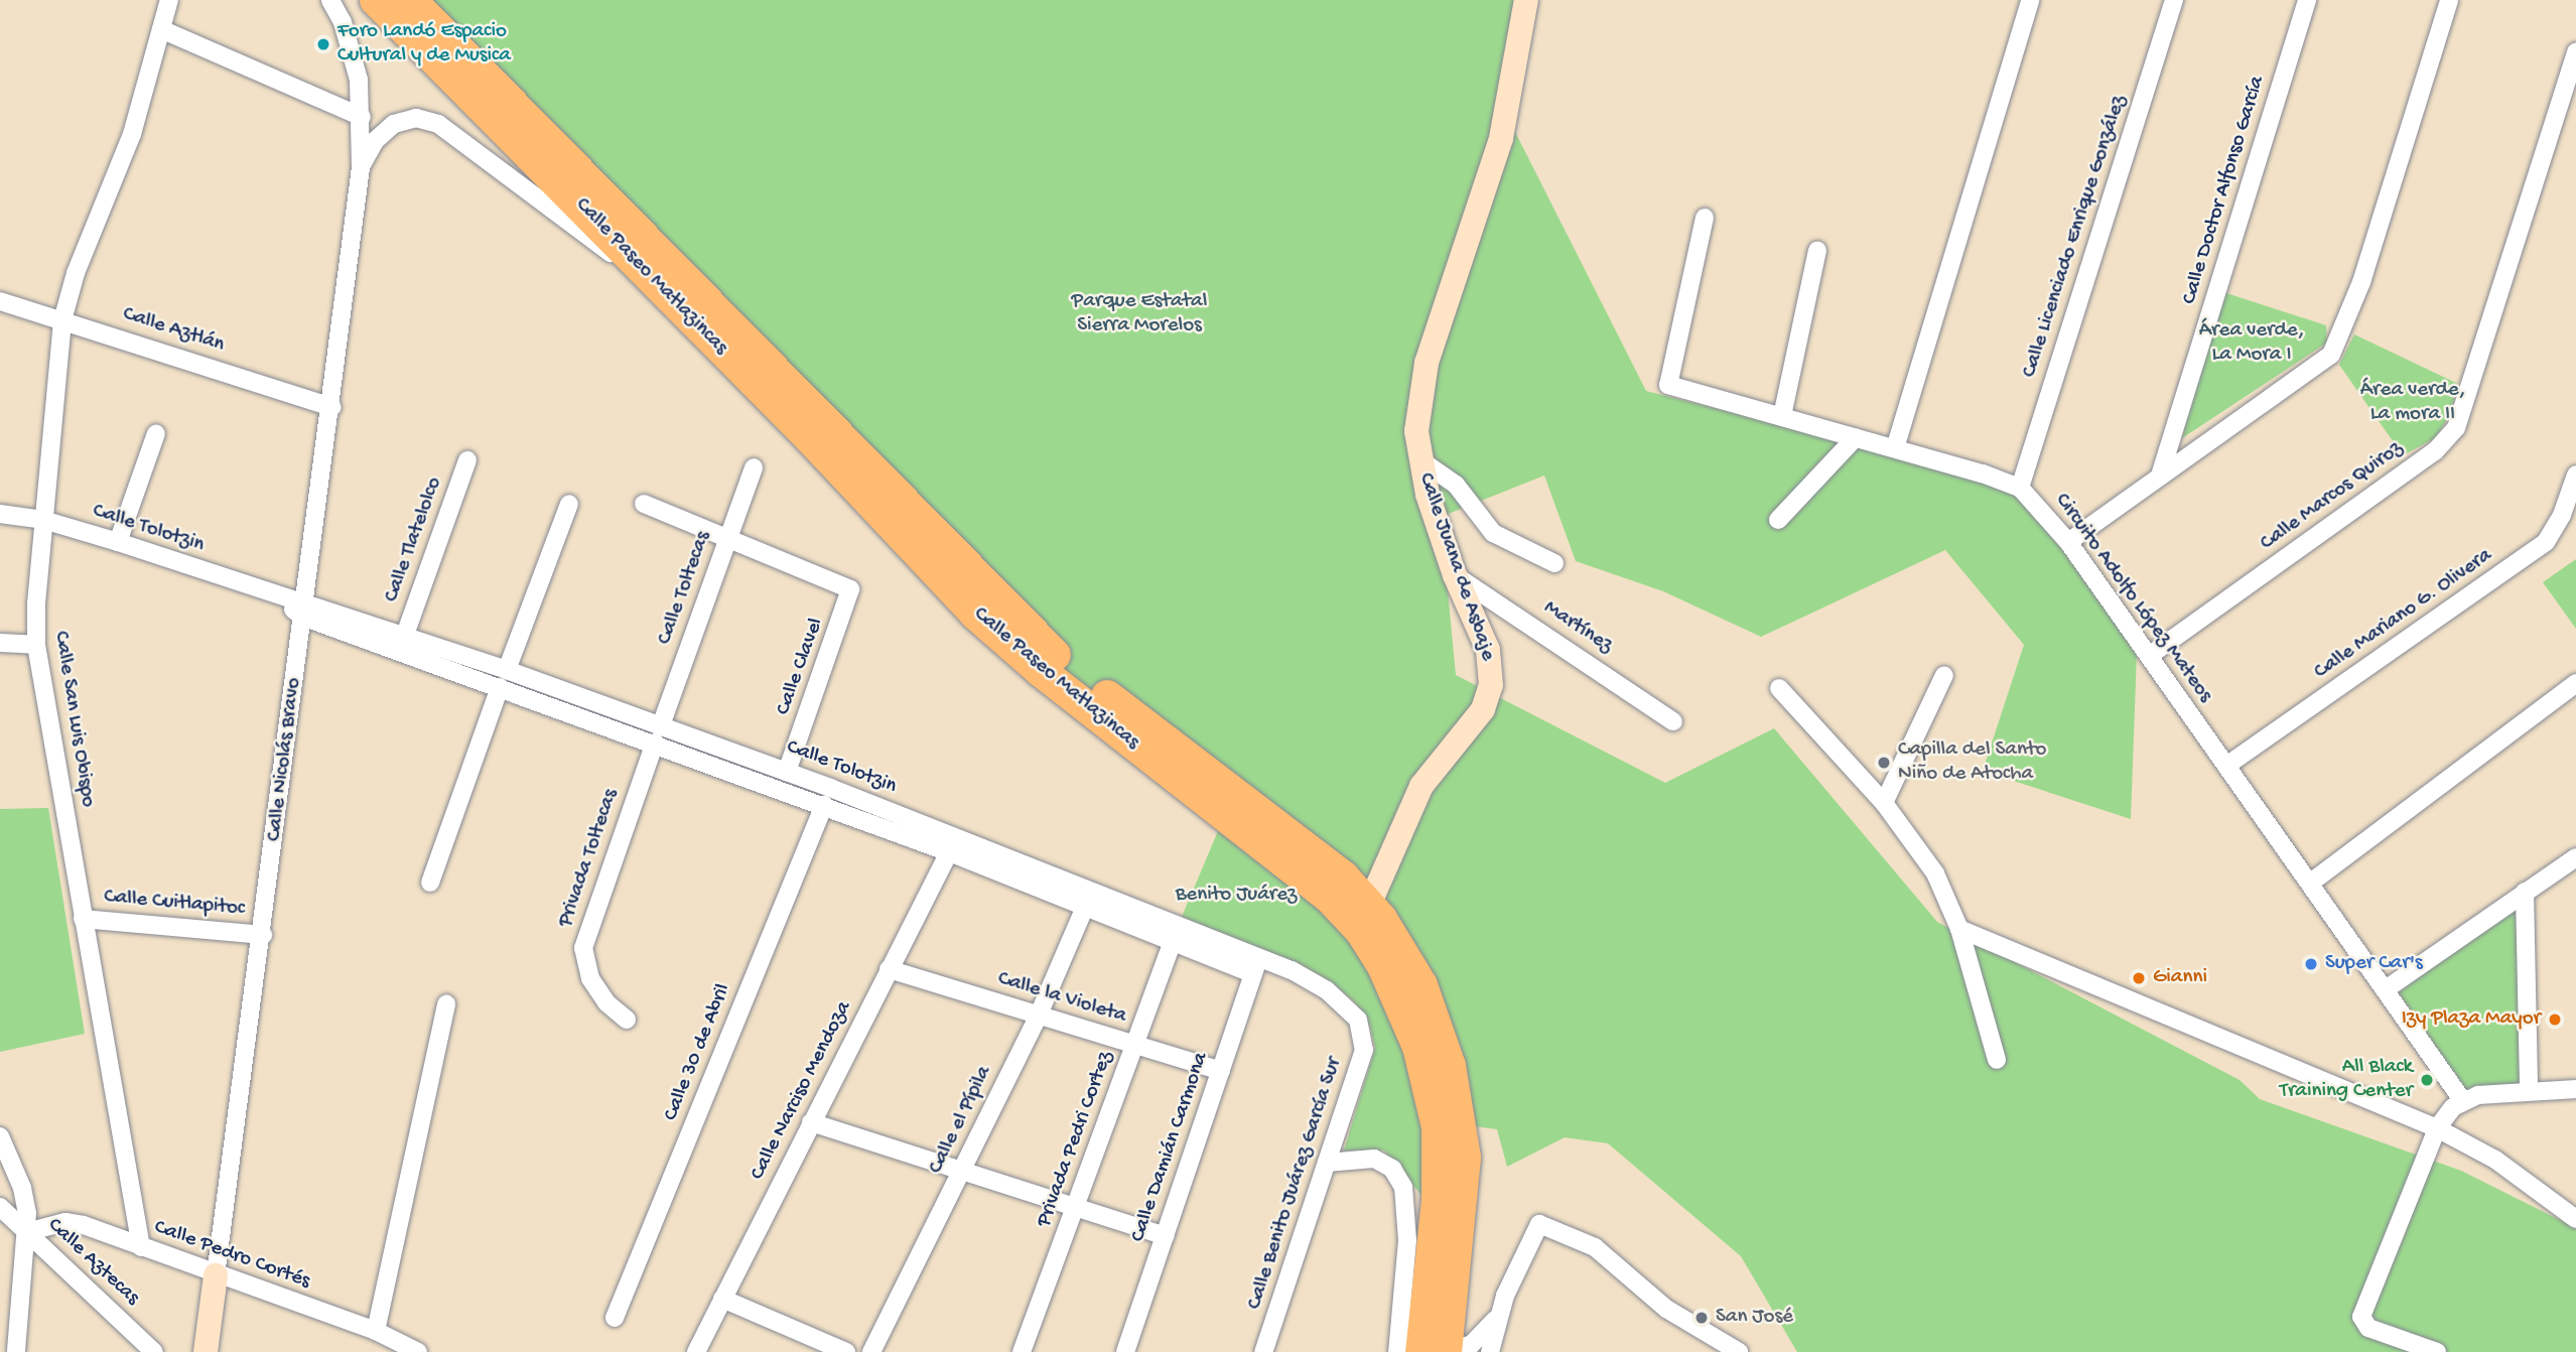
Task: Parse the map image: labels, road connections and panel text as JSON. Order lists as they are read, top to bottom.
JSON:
{
  "streets": {
    "highway": ["Calle Paseo Matlazincas"],
    "street": [
      "Calle Doctor Alfonso García",
      "Calle Licenciado Enrique González",
      "Calle Aztlán",
      "Calle Marcos Quiroz",
      "Calle Tolotzin",
      "Calle Tlatelolco",
      "Calle Juana de Asbaje",
      "Calle Toltecas",
      "Circuito Adolfo López Mateos",
      "Calle Mariano G. Olivera",
      "Martínez",
      "Calle Clavel",
      "Calle San Luis Obispo",
      "Calle Nicolás Bravo",
      "Privada Toltecas",
      "Calle Cuitlapitoc",
      "Calle la Violeta",
      "Calle 30 de Abril",
      "Calle Narciso Mendoza",
      "Calle el Pípila",
      "Privada Pedri Cortez",
      "Calle Damián Carmona",
      "Calle Benito Juárez García Sur",
      "Calle Pedro Cortés",
      "Calle Aztecas"
    ]
  },
  "crossings": [
    ["Calle Licenciado Enrique González", "Circuito Adolfo López Mateos"],
    ["Calle Paseo Matlazincas", "Calle Juana de Asbaje"],
    ["Calle Paseo Matlazincas", "Calle Nicolás Bravo"],
    ["Calle Aztlán", "Calle San Luis Obispo"],
    ["Calle Aztlán", "Calle Nicolás Bravo"],
    ["Calle Marcos Quiroz", "Circuito Adolfo López Mateos"],
    ["Calle Tolotzin", "Calle Tlatelolco"],
    ["Calle Tolotzin", "Calle Toltecas"],
    ["Calle Tolotzin", "Calle Clavel"],
    ["Calle Tolotzin", "Calle San Luis Obispo"],
    ["Calle Tolotzin", "Calle Nicolás Bravo"],
    ["Calle Tolotzin", "Privada Toltecas"],
    ["Calle Tolotzin", "Calle 30 de Abril"],
    ["Calle Tolotzin", "Calle Narciso Mendoza"],
    ["Calle Tolotzin", "Calle el Pípila"],
    ["Calle Tolotzin", "Privada Pedri Cortez"],
    ["Calle Tolotzin", "Calle Damián Carmona"],
    ["Calle Tolotzin", "Calle Benito Juárez García Sur"],
    ["Calle Juana de Asbaje", "Martínez"],
    ["Calle Toltecas", "Calle Clavel"],
    ["Calle Toltecas", "Privada Toltecas"],
    ["Circuito Adolfo López Mateos", "Calle Mariano G. Olivera"],
    ["Calle San Luis Obispo", "Calle Cuitlapitoc"],
    ["Calle San Luis Obispo", "Calle Pedro Cortés"],
    ["Calle Nicolás Bravo", "Calle Cuitlapitoc"],
    ["Calle Nicolás Bravo", "Calle Pedro Cortés"],
    ["Calle la Violeta", "Calle Narciso Mendoza"],
    ["Calle la Violeta", "Calle el Pípila"],
    ["Calle la Violeta", "Privada Pedri Cortez"],
    ["Calle la Violeta", "Calle Damián Carmona"],
    ["Calle Pedro Cortés", "Calle Aztecas"]
  ],
  "parks": [
    "Parque Estatal Sierra Morelos",
    "Área verde, La Mora I",
    "Área verde, La mora II",
    "Benito Juárez"
  ],
  "places": [
    "Foro Landó Espacio Cultural y de Musica",
    "Capilla del Santo Niño de Atocha",
    "Super Car's",
    "Gianni",
    "Izy Plaza Mayor",
    "All Black Training Center",
    "San José"
  ]
}
